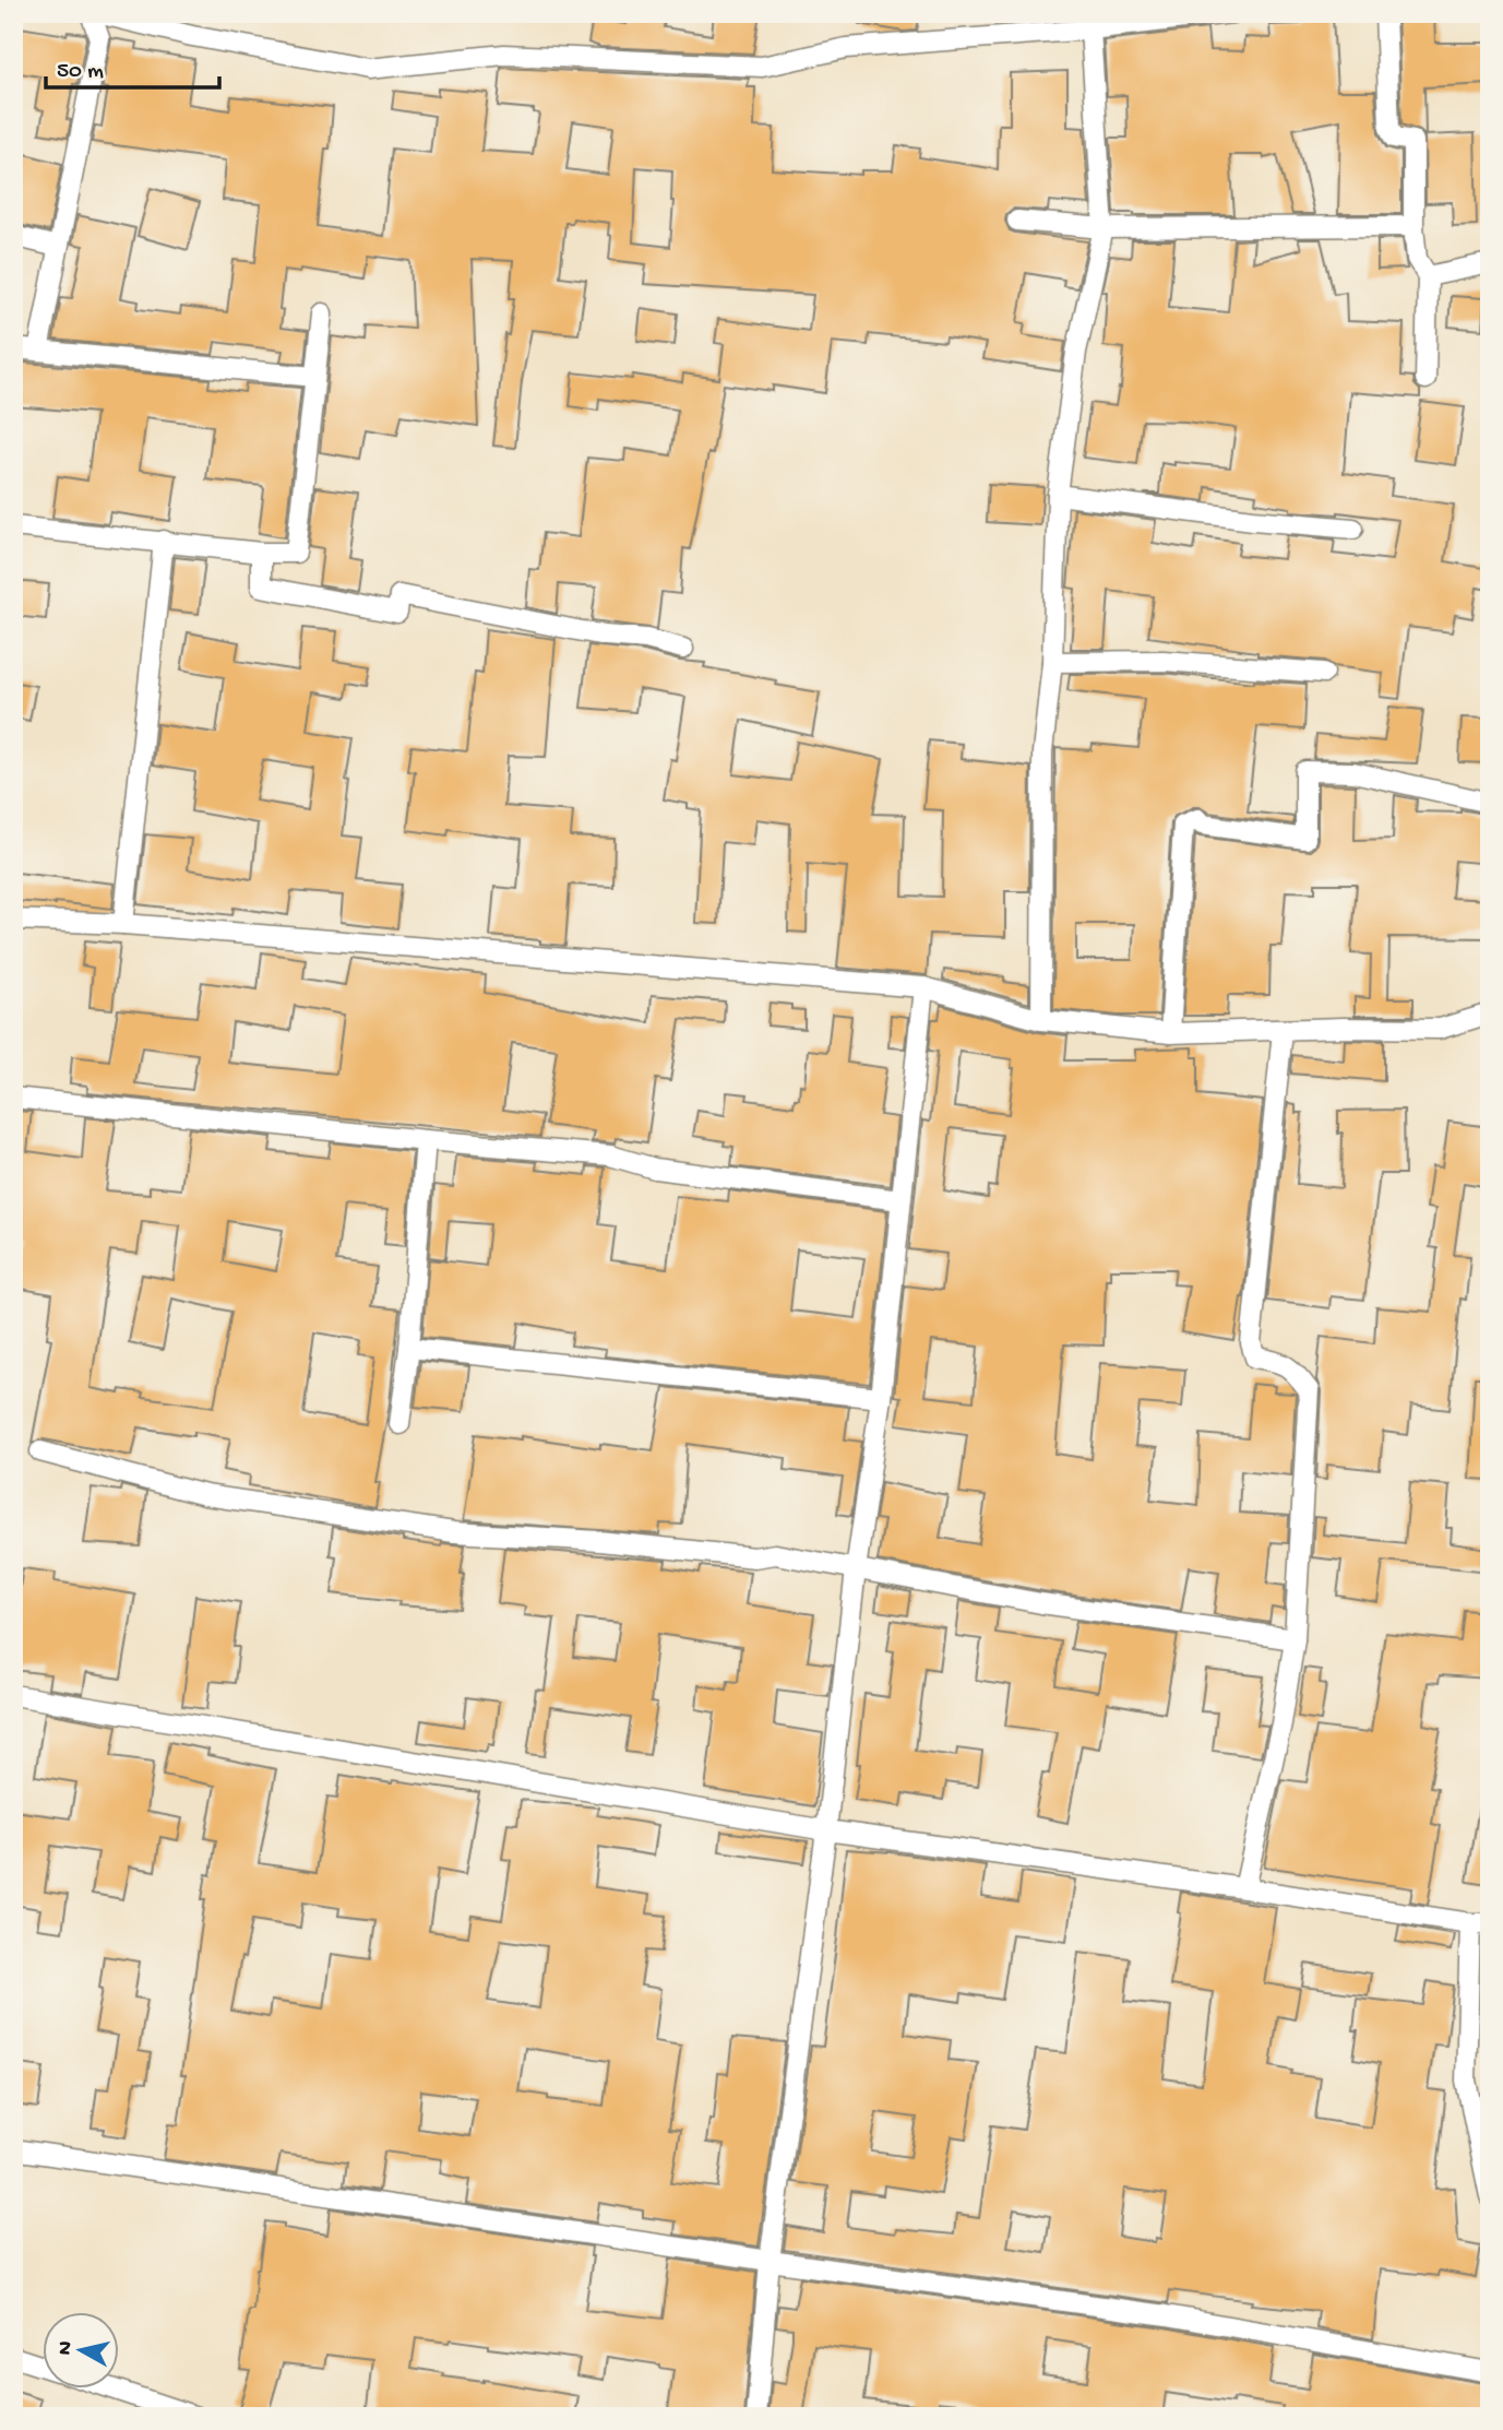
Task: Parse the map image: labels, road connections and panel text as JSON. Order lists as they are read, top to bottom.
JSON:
{
  "scale_bar": "50 m",
  "north": "left"
}
